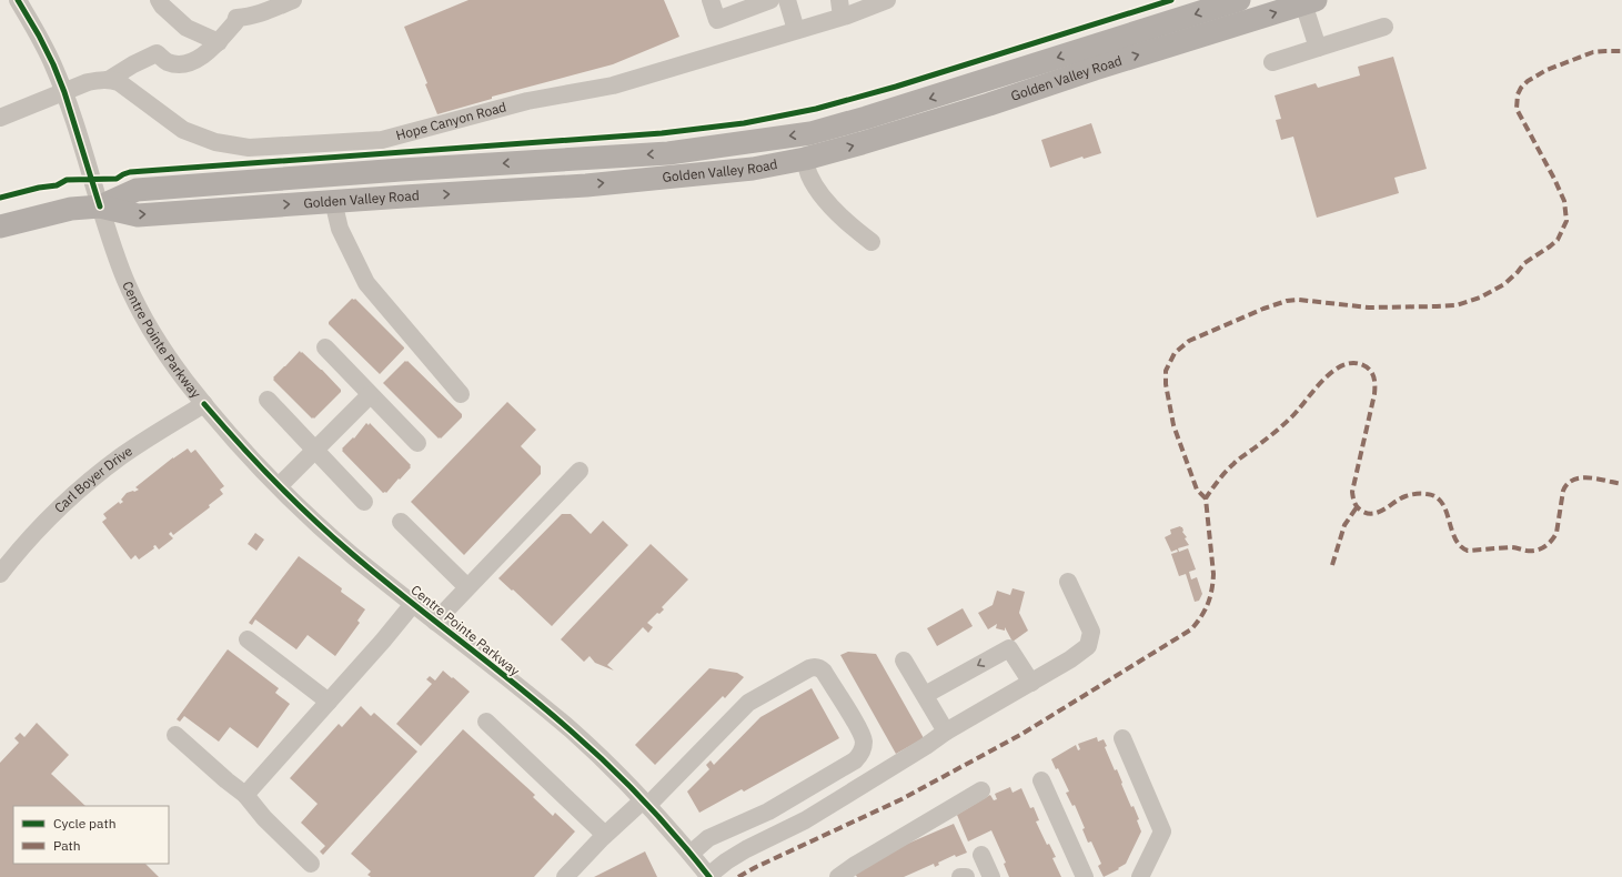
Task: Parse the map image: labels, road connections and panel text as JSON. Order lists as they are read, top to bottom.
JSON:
{
  "streets": {
    "main road": ["Golden Valley Road"],
    "street": ["Hope Canyon Road", "Centre Pointe Parkway", "Carl Boyer Drive"]
  },
  "crossings": [
    ["Golden Valley Road", "Centre Pointe Parkway"],
    ["Centre Pointe Parkway", "Carl Boyer Drive"]
  ],
  "legend": ["Cycle path", "Path"]
}
